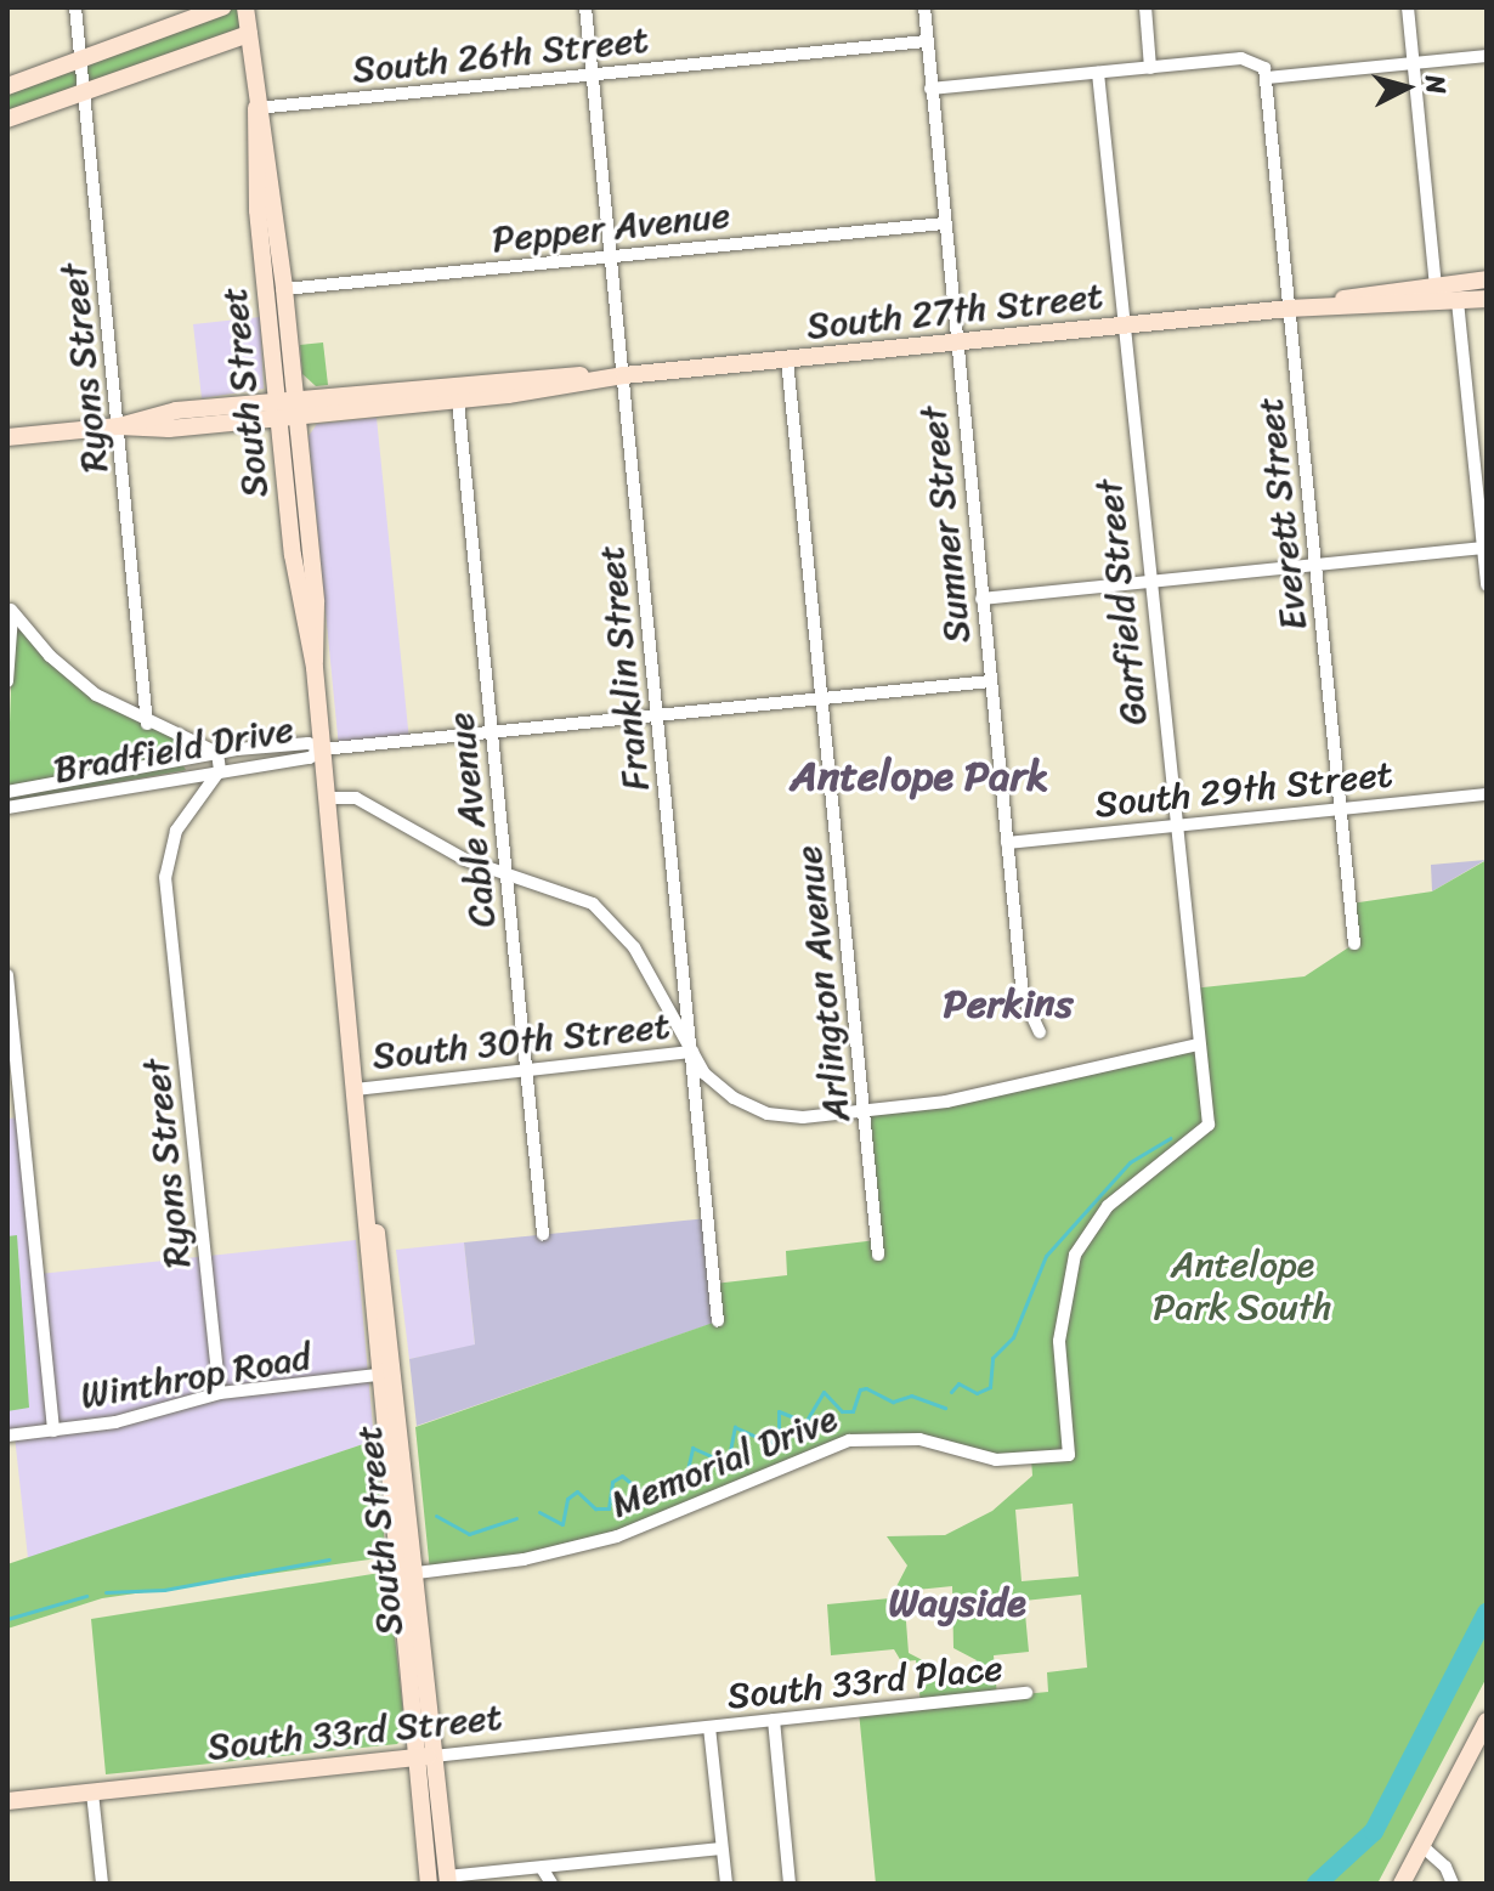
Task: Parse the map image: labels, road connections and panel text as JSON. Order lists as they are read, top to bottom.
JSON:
{
  "streets": {
    "main road": ["South 27th Street", "South Street", "South 33rd Street"],
    "street": [
      "South 26th Street",
      "Pepper Avenue",
      "Ryons Street",
      "Everett Street",
      "Sumner Street",
      "Garfield Street",
      "Franklin Street",
      "Bradfield Drive",
      "South 29th Street",
      "Cable Avenue",
      "Arlington Avenue",
      "South 30th Street",
      "Winthrop Road",
      "Memorial Drive",
      "South 33rd Place"
    ]
  },
  "crossings": [
    ["South 26th Street", "South Street"],
    ["South 26th Street", "Sumner Street"],
    ["South 26th Street", "Franklin Street"],
    ["Pepper Avenue", "South Street"],
    ["Pepper Avenue", "Sumner Street"],
    ["Pepper Avenue", "Franklin Street"],
    ["South 27th Street", "Ryons Street"],
    ["South 27th Street", "South Street"],
    ["South 27th Street", "Everett Street"],
    ["South 27th Street", "Sumner Street"],
    ["South 27th Street", "Garfield Street"],
    ["South 27th Street", "Franklin Street"],
    ["South 27th Street", "Cable Avenue"],
    ["South 27th Street", "Arlington Avenue"],
    ["Ryons Street", "Bradfield Drive"],
    ["Ryons Street", "Winthrop Road"],
    ["South Street", "Bradfield Drive"],
    ["South Street", "South 30th Street"],
    ["South Street", "Winthrop Road"],
    ["South Street", "Memorial Drive"],
    ["South Street", "South 33rd Street"],
    ["Everett Street", "South 29th Street"],
    ["Sumner Street", "South 29th Street"],
    ["Garfield Street", "South 29th Street"],
    ["Garfield Street", "Memorial Drive"],
    ["Franklin Street", "South 30th Street"],
    ["Cable Avenue", "South 30th Street"],
    ["South 33rd Place", "South 33rd Street"]
  ],
  "districts": ["Antelope Park", "Perkins", "Wayside"],
  "parks": ["Antelope Park South"],
  "north": "right"
}
